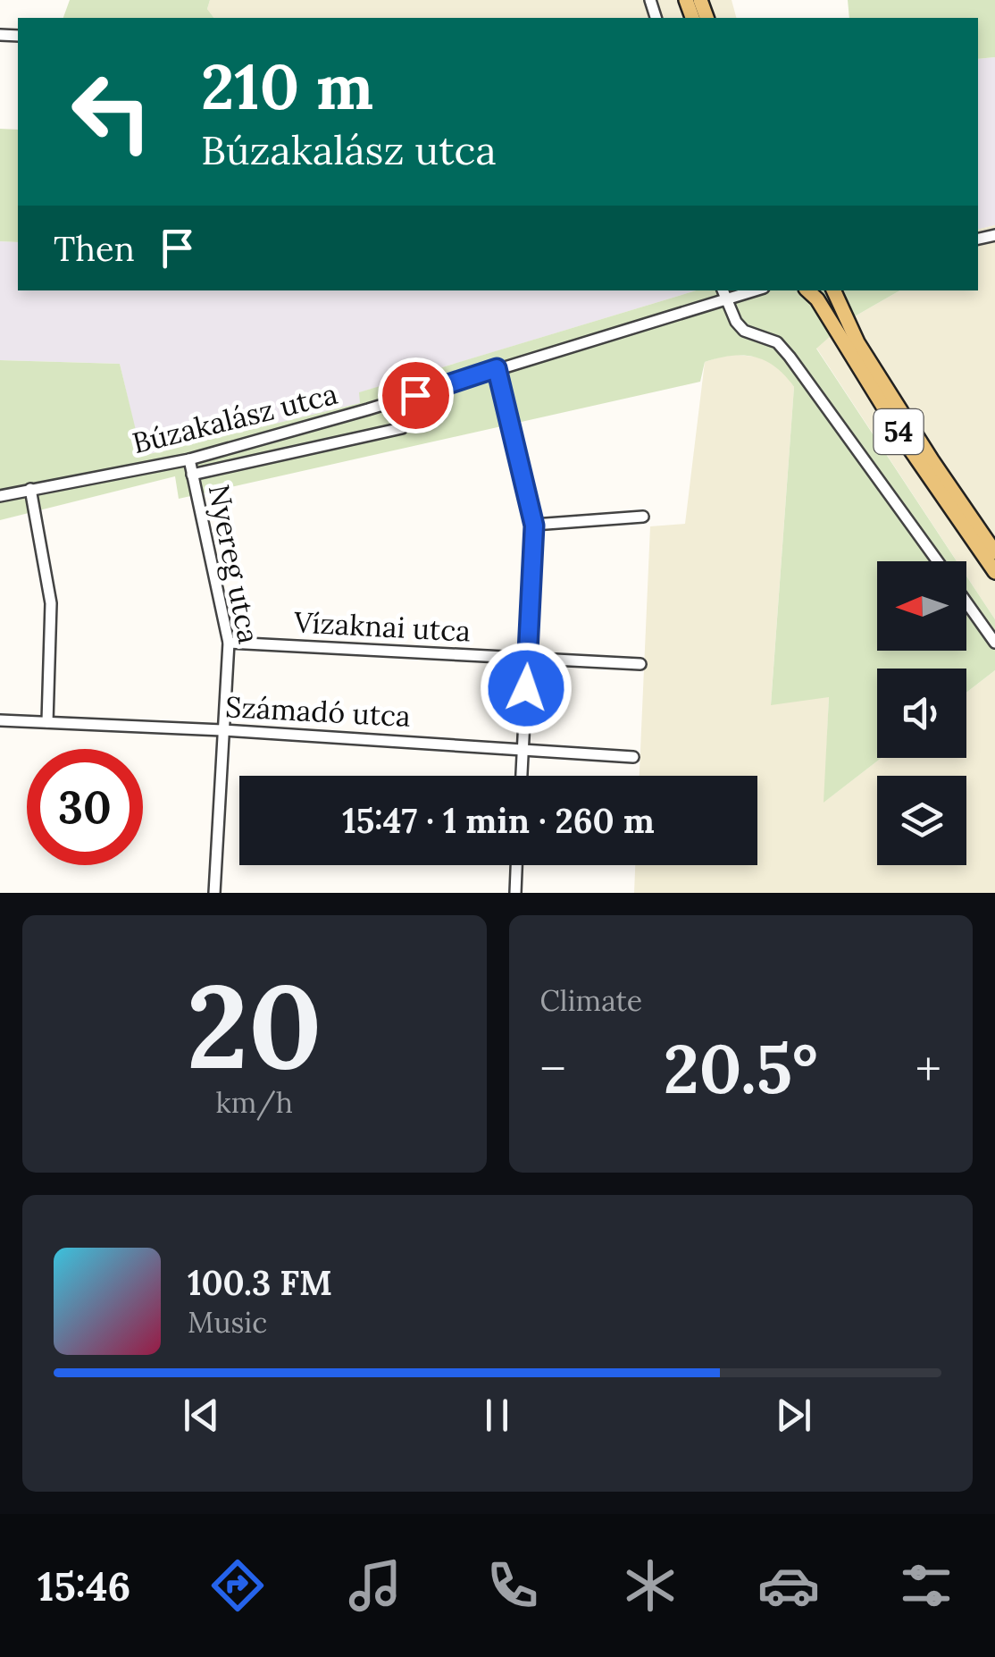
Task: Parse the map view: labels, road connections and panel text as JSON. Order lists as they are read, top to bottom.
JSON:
{
  "streets": {
    "main road": ["54"],
    "street": [
      "Búzakalász utca",
      "Nyereg utca",
      "Vízaknai utca",
      "Számadó utca"
    ]
  },
  "crossings": [
    ["Búzakalász utca", "Nyereg utca"],
    ["Nyereg utca", "Vízaknai utca"],
    ["Nyereg utca", "Számadó utca"]
  ],
  "north": "left",
  "page": {
    "turn": ["210 m", "Búzakalász utca"],
    "then": "Then",
    "limit": "30",
    "trip": "15:47 · 1 min · 260 m",
    "tile": [
      ["20", "km/h"],
      "Climate"
    ],
    "heat": ["−", "20.5°", "+"],
    "song": ["100.3 FM", "Music"],
    "tabs": "15:46"
  }
}
